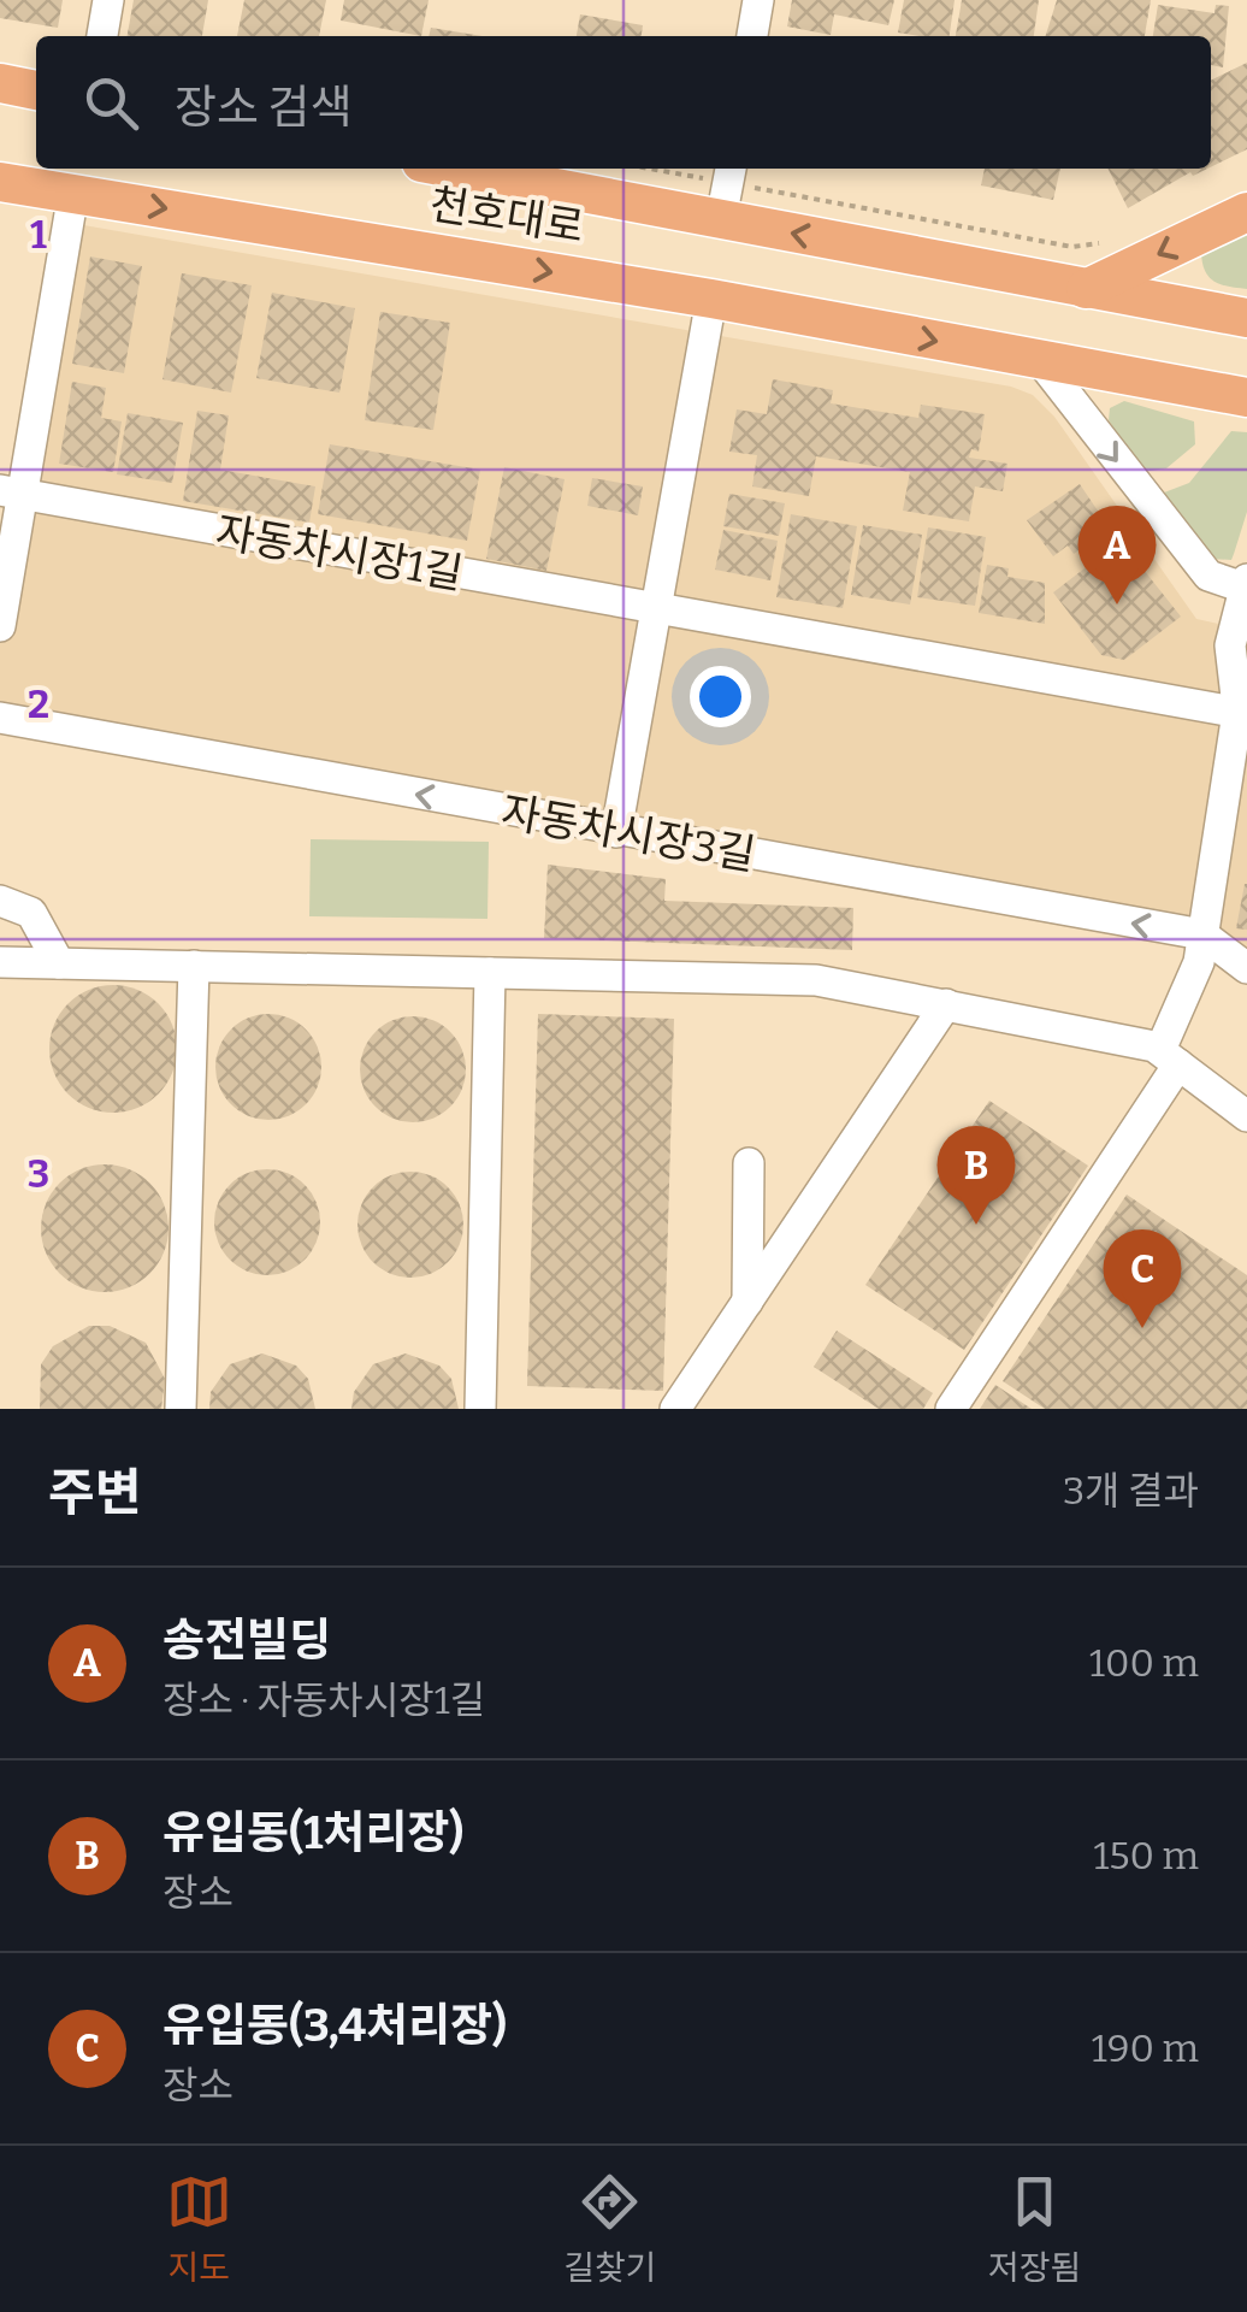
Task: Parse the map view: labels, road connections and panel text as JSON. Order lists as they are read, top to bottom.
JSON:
{
  "streets": {
    "main road": ["천호대로"],
    "street": ["자동차시장1길", "자동차시장3길"]
  },
  "page": {
    "search": "장소 검색",
    "pins": ["A", "B", "C"],
    "heading": ["주변", "3개 결과"],
    "list": [
      {
        "mark": "A",
        "name": "송전빌딩",
        "note": "장소 · 자동차시장1길",
        "value": "100 m"
      },
      {
        "mark": "B",
        "name": "유입동(1처리장)",
        "note": "장소",
        "value": "150 m"
      },
      {
        "mark": "C",
        "name": "유입동(3,4처리장)",
        "note": "장소",
        "value": "190 m"
      }
    ],
    "nav": ["지도", "길찾기", "저장됨"]
  },
  "grid": {
    "rows": ["1", "2", "3"]
  }
}
